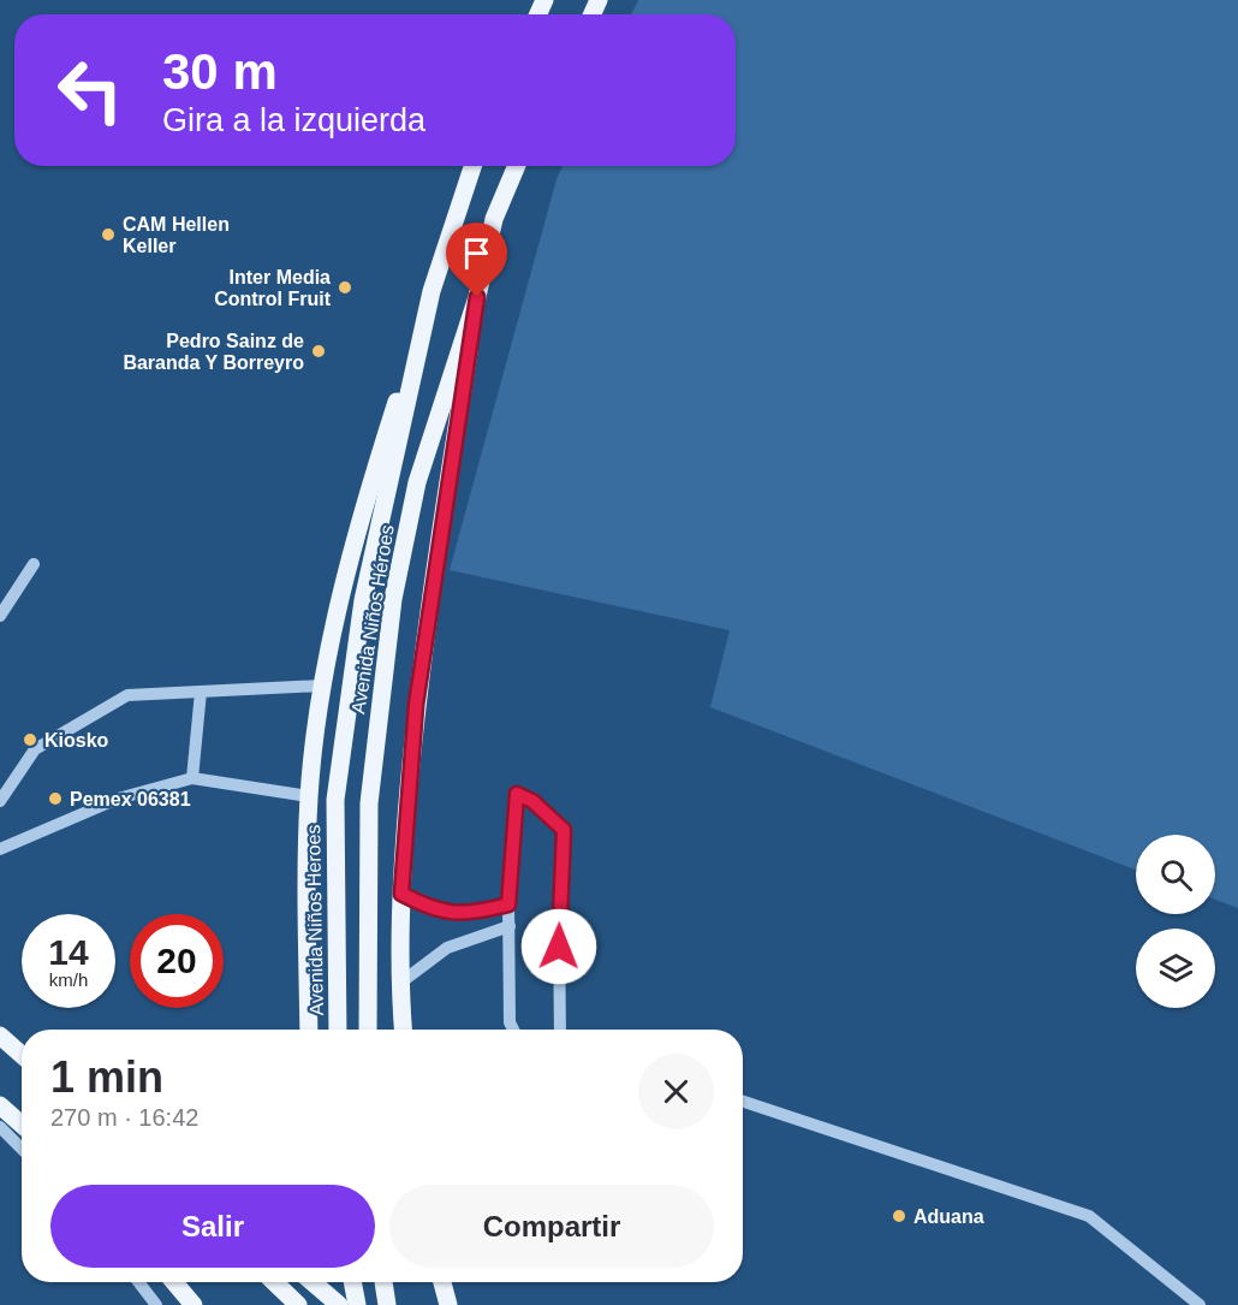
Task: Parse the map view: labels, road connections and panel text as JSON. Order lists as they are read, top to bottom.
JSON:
{
  "streets": {
    "main road": ["Avenida Niños Héroes", "Avenida Niños Heroes"]
  },
  "crossings": [
    ["Avenida Niños Héroes", "Avenida Niños Heroes"]
  ],
  "places": [
    "CAM Hellen Keller",
    "Inter Media Control Fruit",
    "Pedro Sainz de Baranda Y Borreyro",
    "Kiosko",
    "Pemex 06381",
    "Aduana"
  ],
  "page": {
    "turn": ["30 m", "Gira a la izquierda"],
    "speed": "14 km/h",
    "limit": "20",
    "heading": ["1 min", "270 m · 16:42"],
    "buttons": ["Salir", "Compartir"]
  }
}
